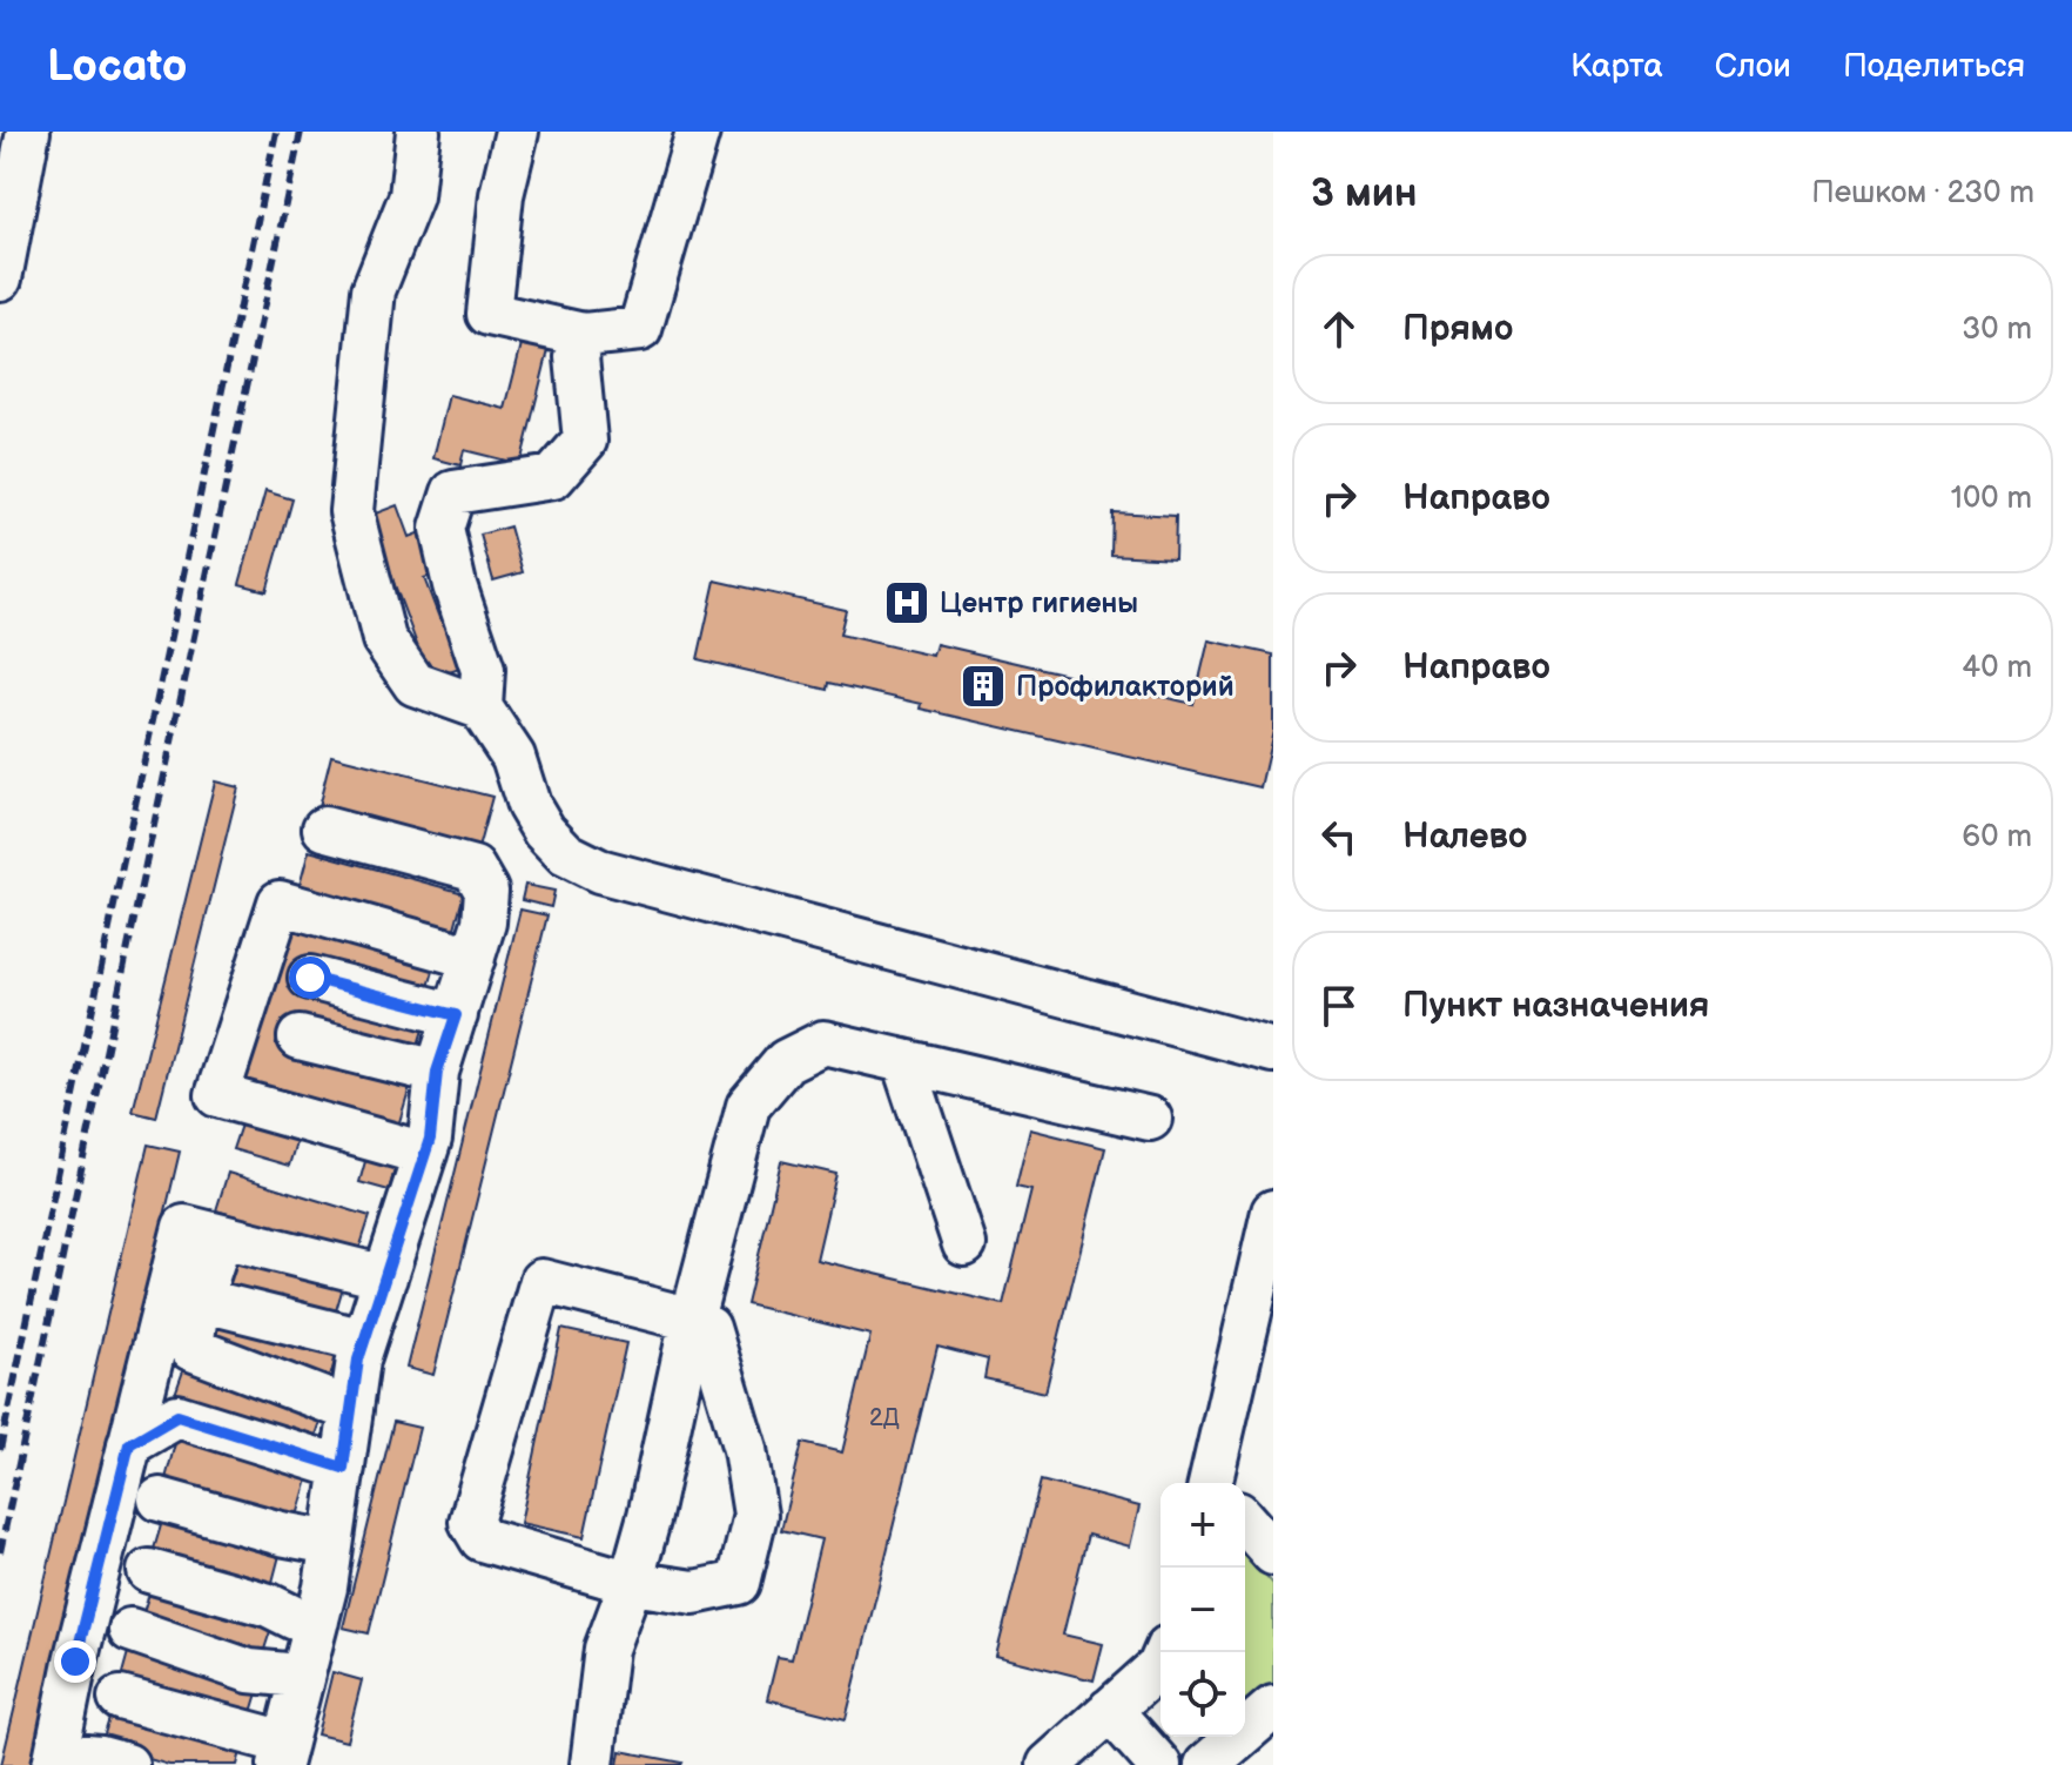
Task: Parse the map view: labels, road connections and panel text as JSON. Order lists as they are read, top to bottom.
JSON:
{
  "places": {
    "hospital": ["Центр гигиены"],
    "building": ["Профилакторий"]
  },
  "house_numbers": ["2Д"],
  "page": {
    "header": "Locato",
    "nav": ["Карта", "Слои", "Поделиться"],
    "heading": ["3 мин", "Пешком · 230 m"],
    "list": [
      ["Прямо", "30 m"],
      ["Направо", "100 m"],
      ["Направо", "40 m"],
      ["Налево", "60 m"],
      "Пункт назначения"
    ],
    "map_buttons": ["+", "−"]
  }
}
